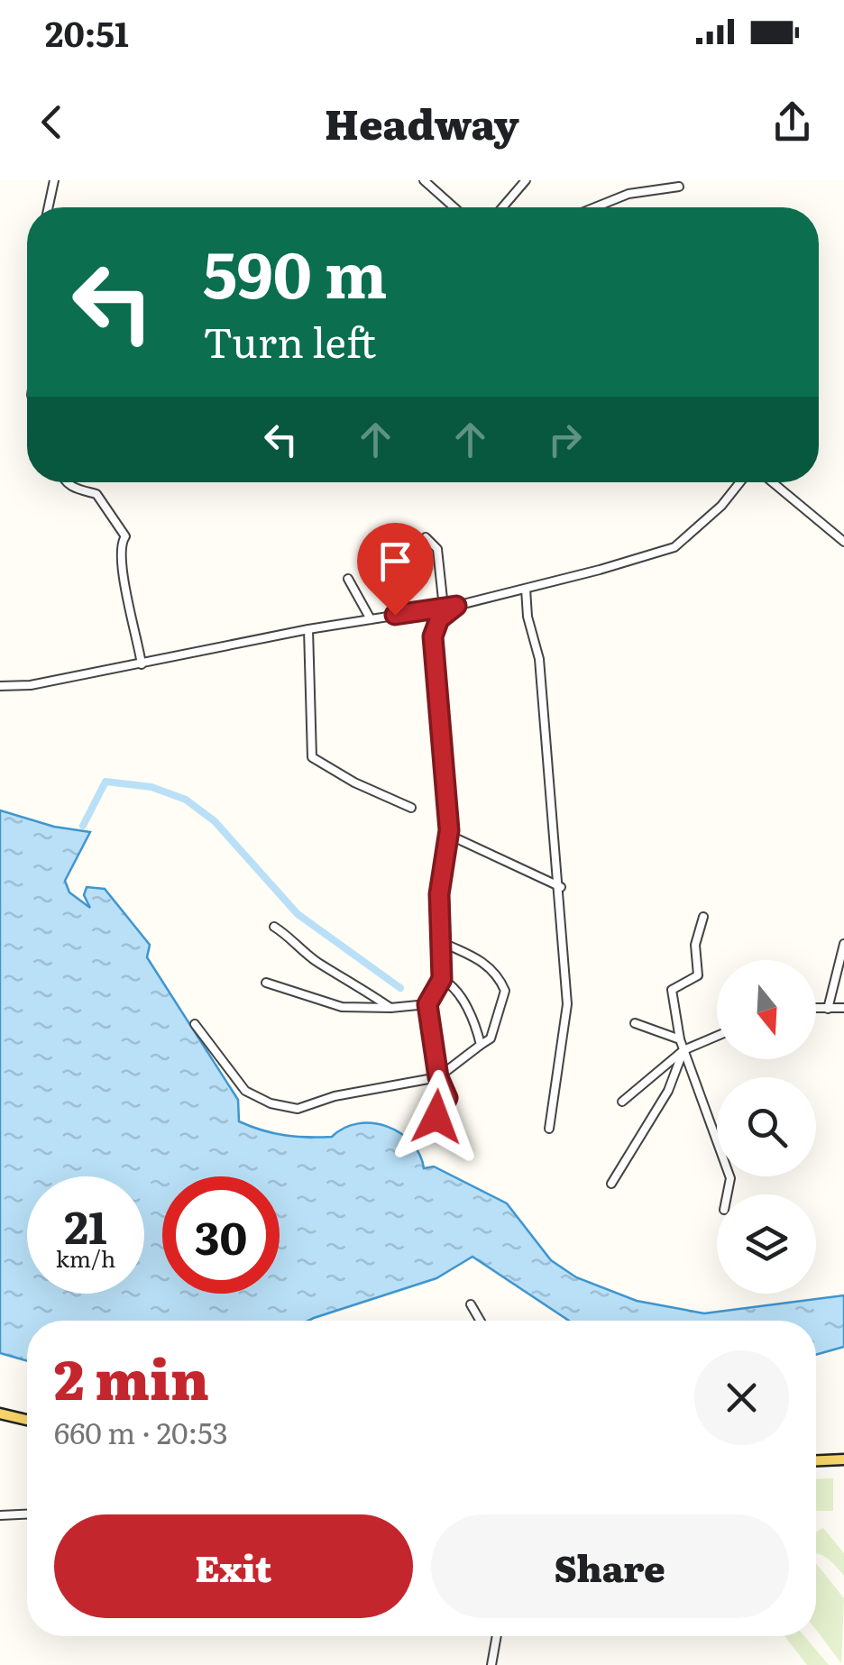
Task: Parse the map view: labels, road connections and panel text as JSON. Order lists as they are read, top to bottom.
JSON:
{
  "north": "bottom",
  "page": {
    "status": "20:51",
    "header": "Headway",
    "turn": ["590 m", "Turn left"],
    "speed": "21 km/h",
    "limit": "30",
    "heading": ["2 min", "660 m · 20:53"],
    "buttons": ["Exit", "Share"]
  }
}
